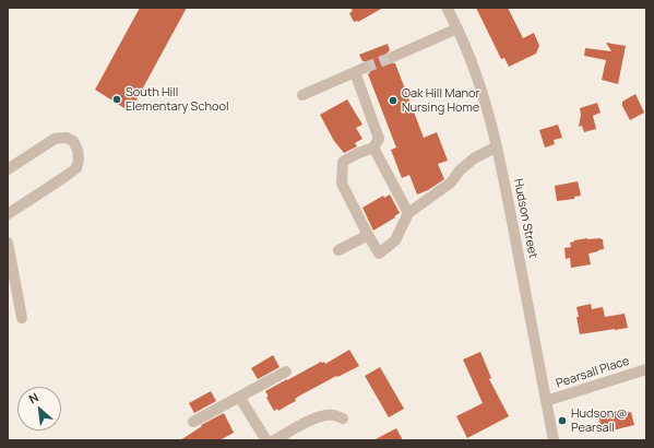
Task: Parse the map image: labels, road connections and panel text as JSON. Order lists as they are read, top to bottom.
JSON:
{
  "streets": {
    "street": ["Hudson Street", "Pearsall Place"]
  },
  "crossings": [
    ["Hudson Street", "Pearsall Place"]
  ],
  "places": ["South Hill Elementary School", "Oak Hill Manor Nursing Home", "Hudson @ Pearsall"],
  "north": "top left"
}
